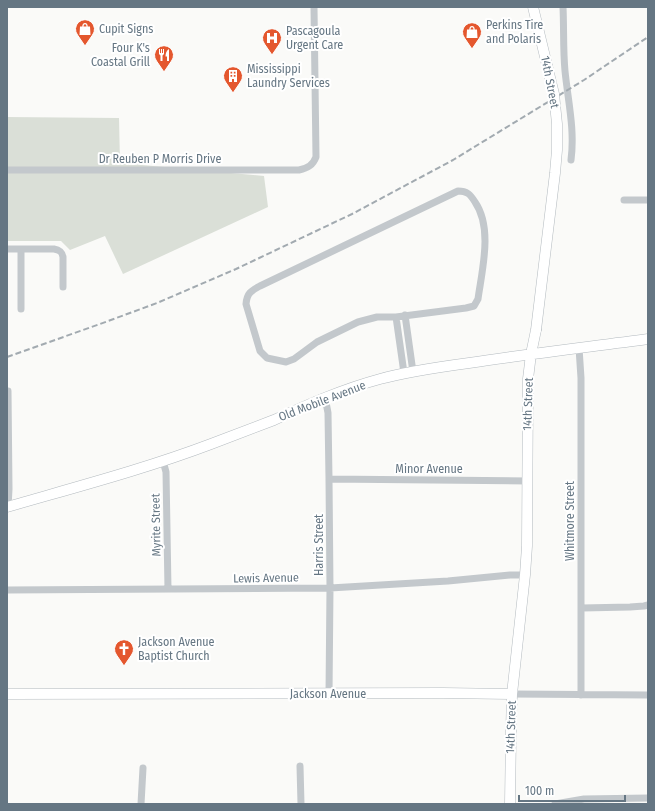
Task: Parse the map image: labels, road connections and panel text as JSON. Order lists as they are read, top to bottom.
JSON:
{
  "streets": {
    "street": [
      "14th Street",
      "Dr Reuben P Morris Drive",
      "Old Mobile Avenue",
      "Minor Avenue",
      "Whitmore Street",
      "Myrite Street",
      "Harris Street",
      "Lewis Avenue",
      "Jackson Avenue"
    ]
  },
  "crossings": [
    ["14th Street", "Old Mobile Avenue"],
    ["14th Street", "Minor Avenue"],
    ["14th Street", "Lewis Avenue"],
    ["14th Street", "Jackson Avenue"],
    ["Old Mobile Avenue", "Whitmore Street"],
    ["Old Mobile Avenue", "Myrite Street"],
    ["Old Mobile Avenue", "Harris Street"],
    ["Minor Avenue", "Harris Street"],
    ["Whitmore Street", "Jackson Avenue"],
    ["Myrite Street", "Lewis Avenue"],
    ["Harris Street", "Lewis Avenue"],
    ["Harris Street", "Jackson Avenue"]
  ],
  "places": {
    "shop": ["Cupit Signs", "Perkins Tire and Polaris"],
    "hospital": ["Pascagoula Urgent Care"],
    "restaurant": ["Four K's Coastal Grill"],
    "building": ["Mississippi Laundry Services"],
    "church": ["Jackson Avenue Baptist Church"]
  },
  "scale_bar": "100 m"
}
